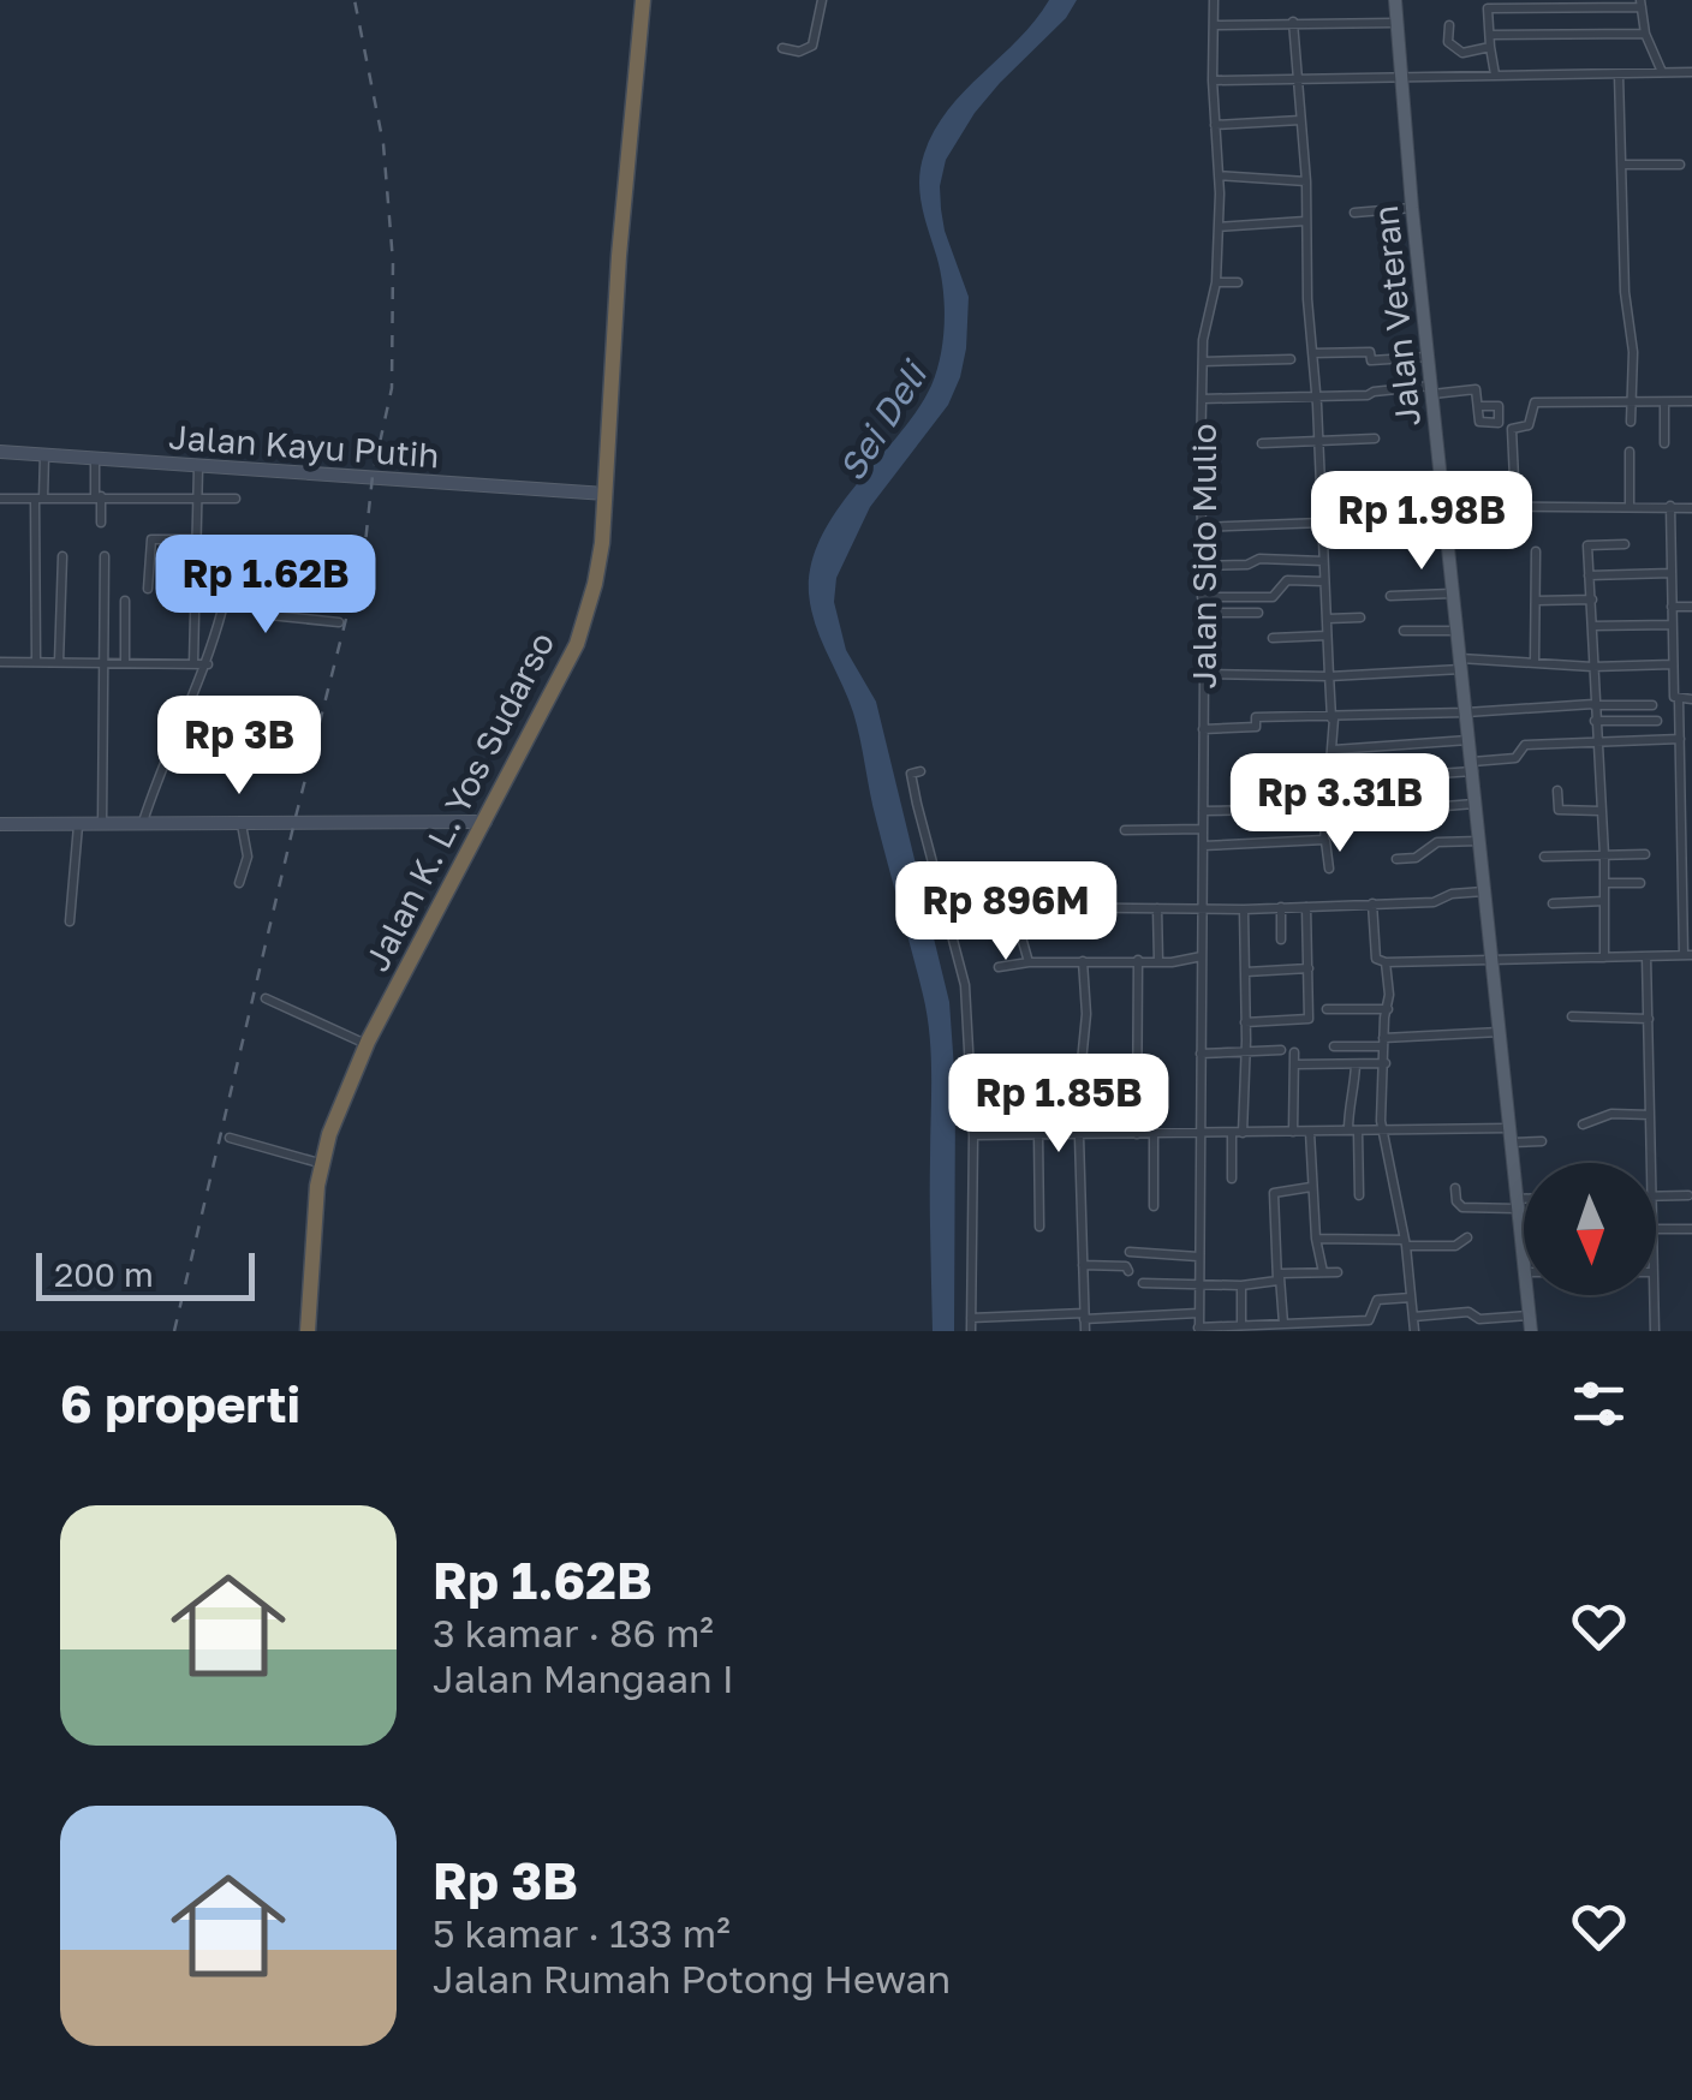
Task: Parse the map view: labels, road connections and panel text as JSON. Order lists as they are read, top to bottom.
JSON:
{
  "streets": {
    "highway": ["Jalan K. L. Yos Sudarso"],
    "main road": ["Jalan Veteran"],
    "street": ["Jalan Kayu Putih", "Jalan Sido Mulio"]
  },
  "crossings": [
    ["Jalan Kayu Putih", "Jalan K. L. Yos Sudarso"]
  ],
  "water": ["Sei Deli"],
  "scale_bar": "200 m",
  "north": "bottom",
  "page": {
    "price": [
      "Rp 1.98B",
      "Rp 1.62B",
      "Rp 3B",
      "Rp 3.31B",
      "Rp 896M",
      "Rp 1.85B"
    ],
    "scale": "200 m",
    "heading": "6 properti",
    "list": [
      {
        "name": "Rp 1.62B",
        "note": "3 kamar · 86 m² · Jalan Mangaan I"
      },
      {
        "name": "Rp 3B",
        "note": "5 kamar · 133 m² · Jalan Rumah Potong Hewan"
      }
    ]
  }
}
